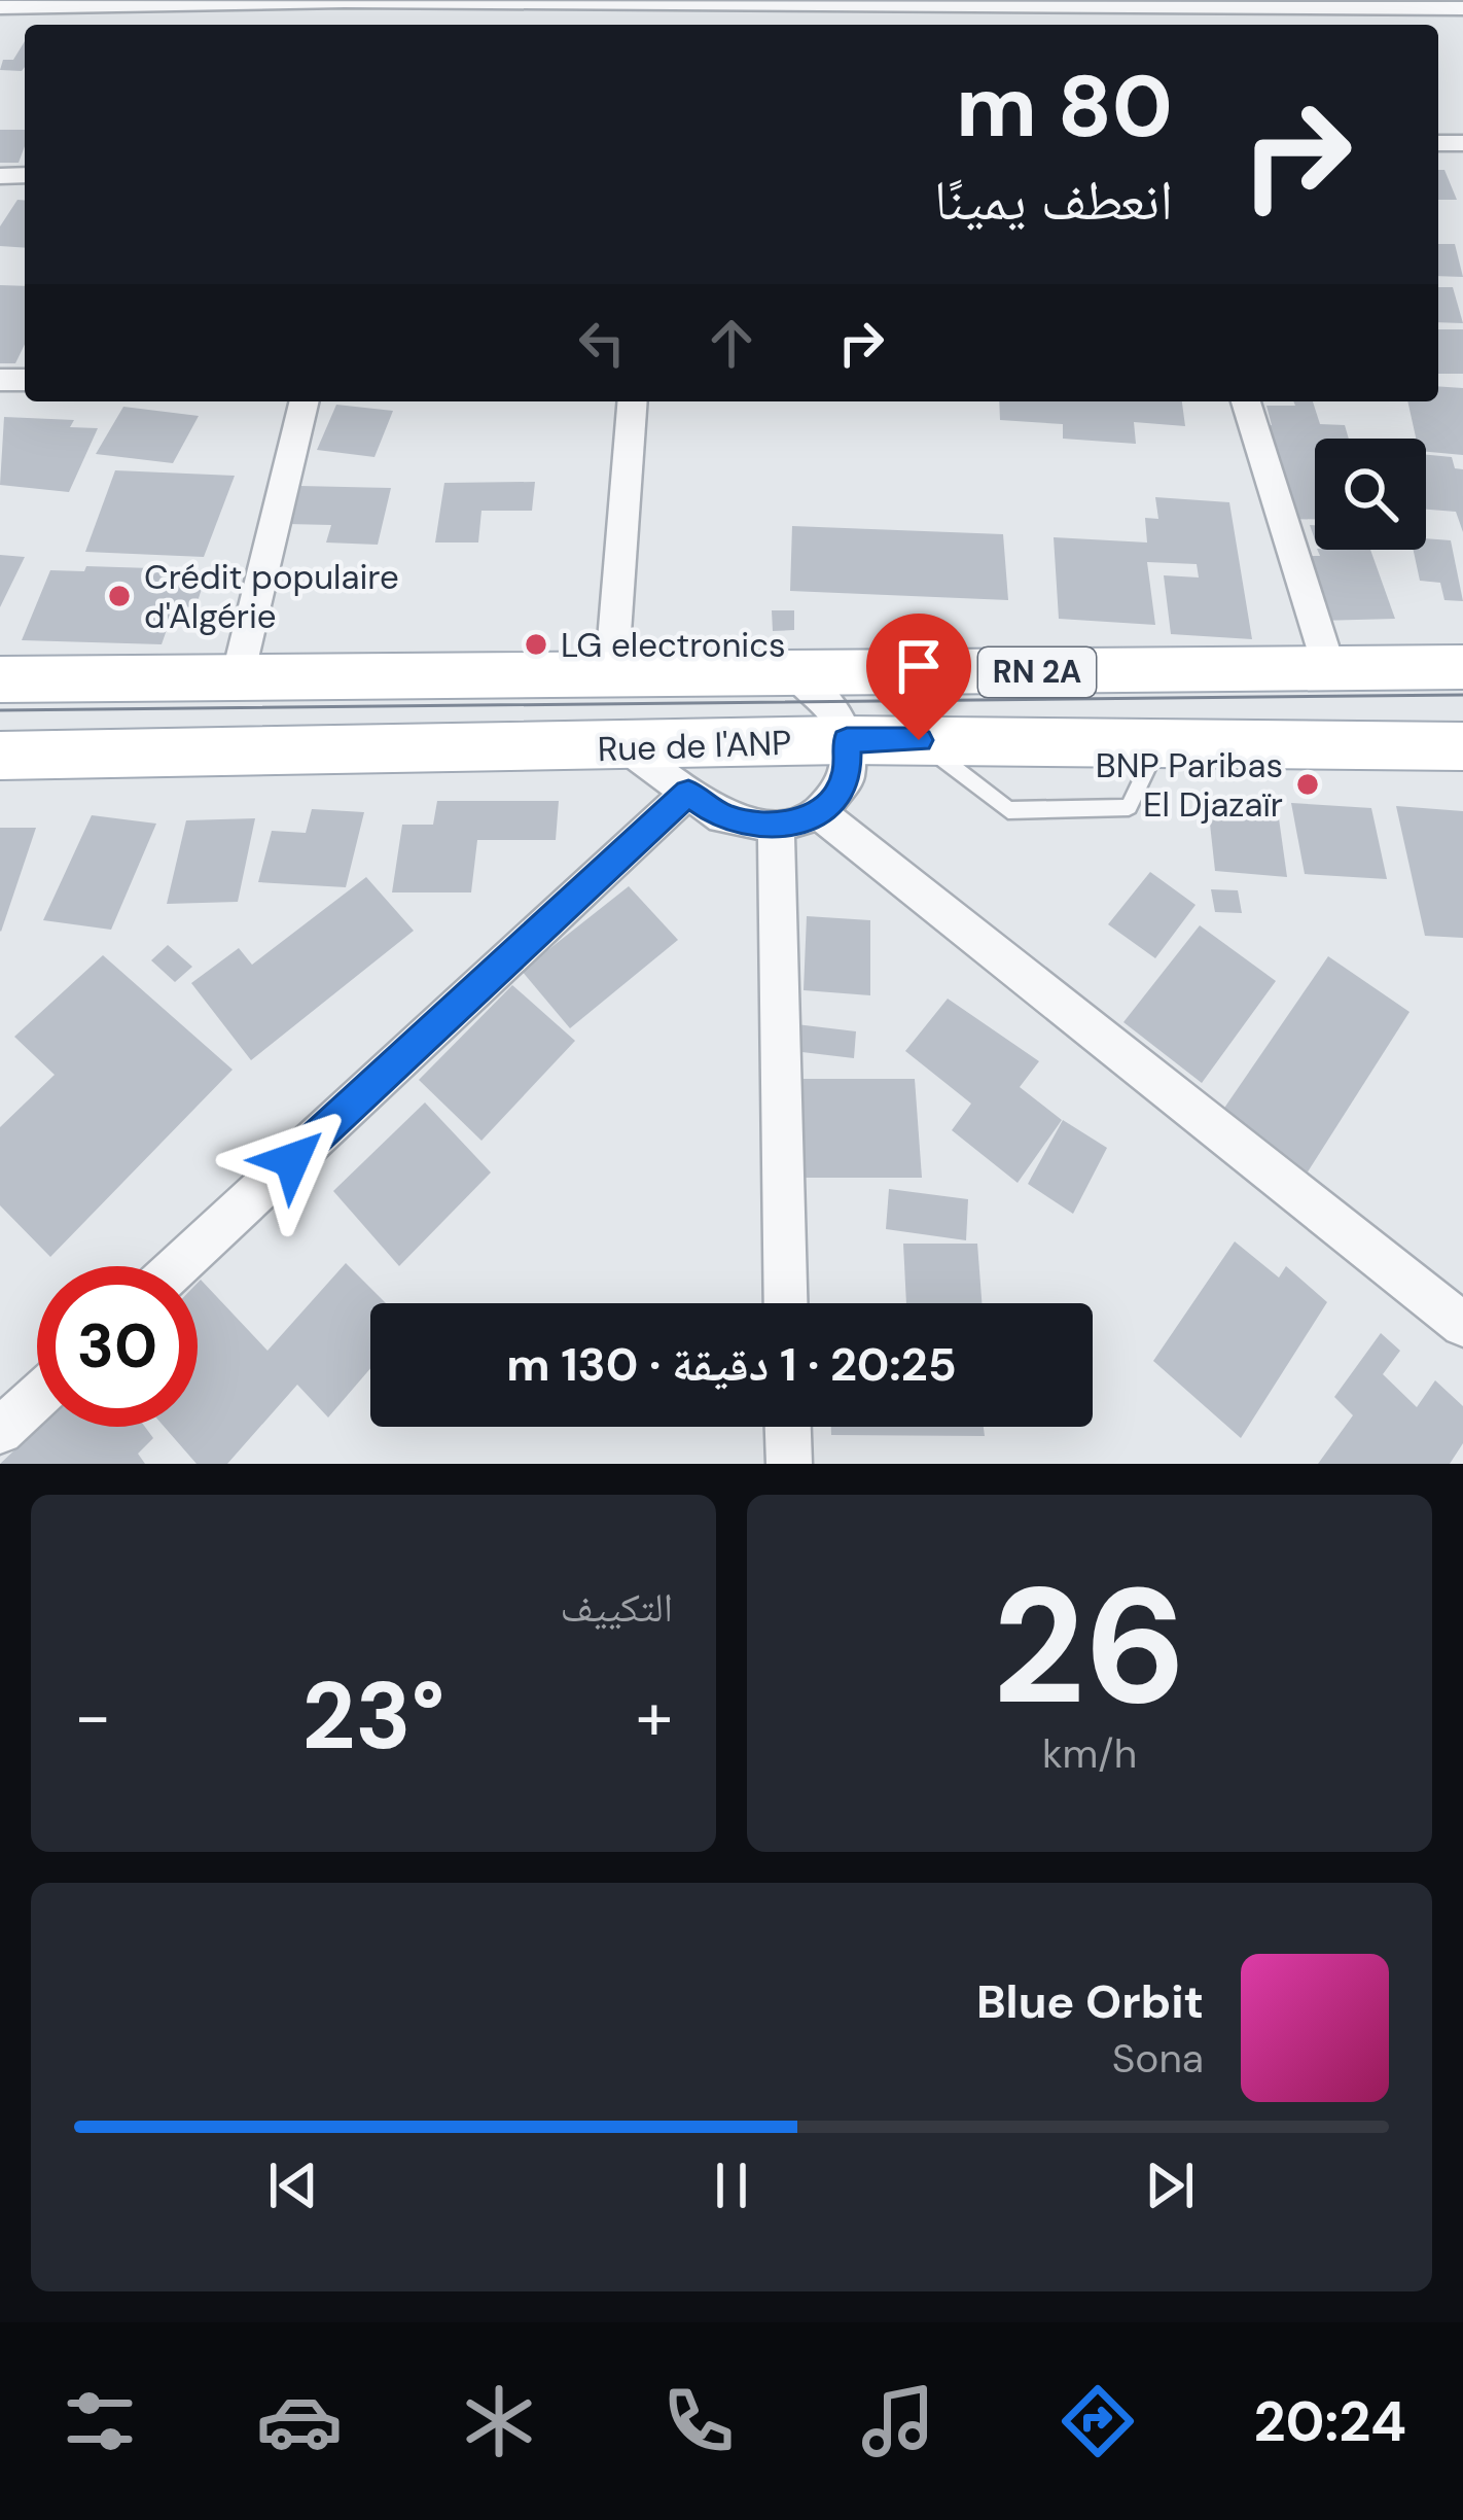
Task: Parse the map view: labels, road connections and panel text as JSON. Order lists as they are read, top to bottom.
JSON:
{
  "streets": {
    "main road": ["RN 2A", "Rue de l'ANP"]
  },
  "places": ["Crédit populaire d'Algérie", "LG electronics", "BNP Paribas El Djazaïr"],
  "page": {
    "turn": ["80 m", "انعطف يمينًا"],
    "limit": "30",
    "trip": "20:25 · 1 دقيقة · 130 m",
    "tile": [
      ["26", "km/h"],
      "التكييف"
    ],
    "heat": ["−", "23°", "+"],
    "song": ["Blue Orbit", "Sona"],
    "tabs": "20:24"
  }
}
